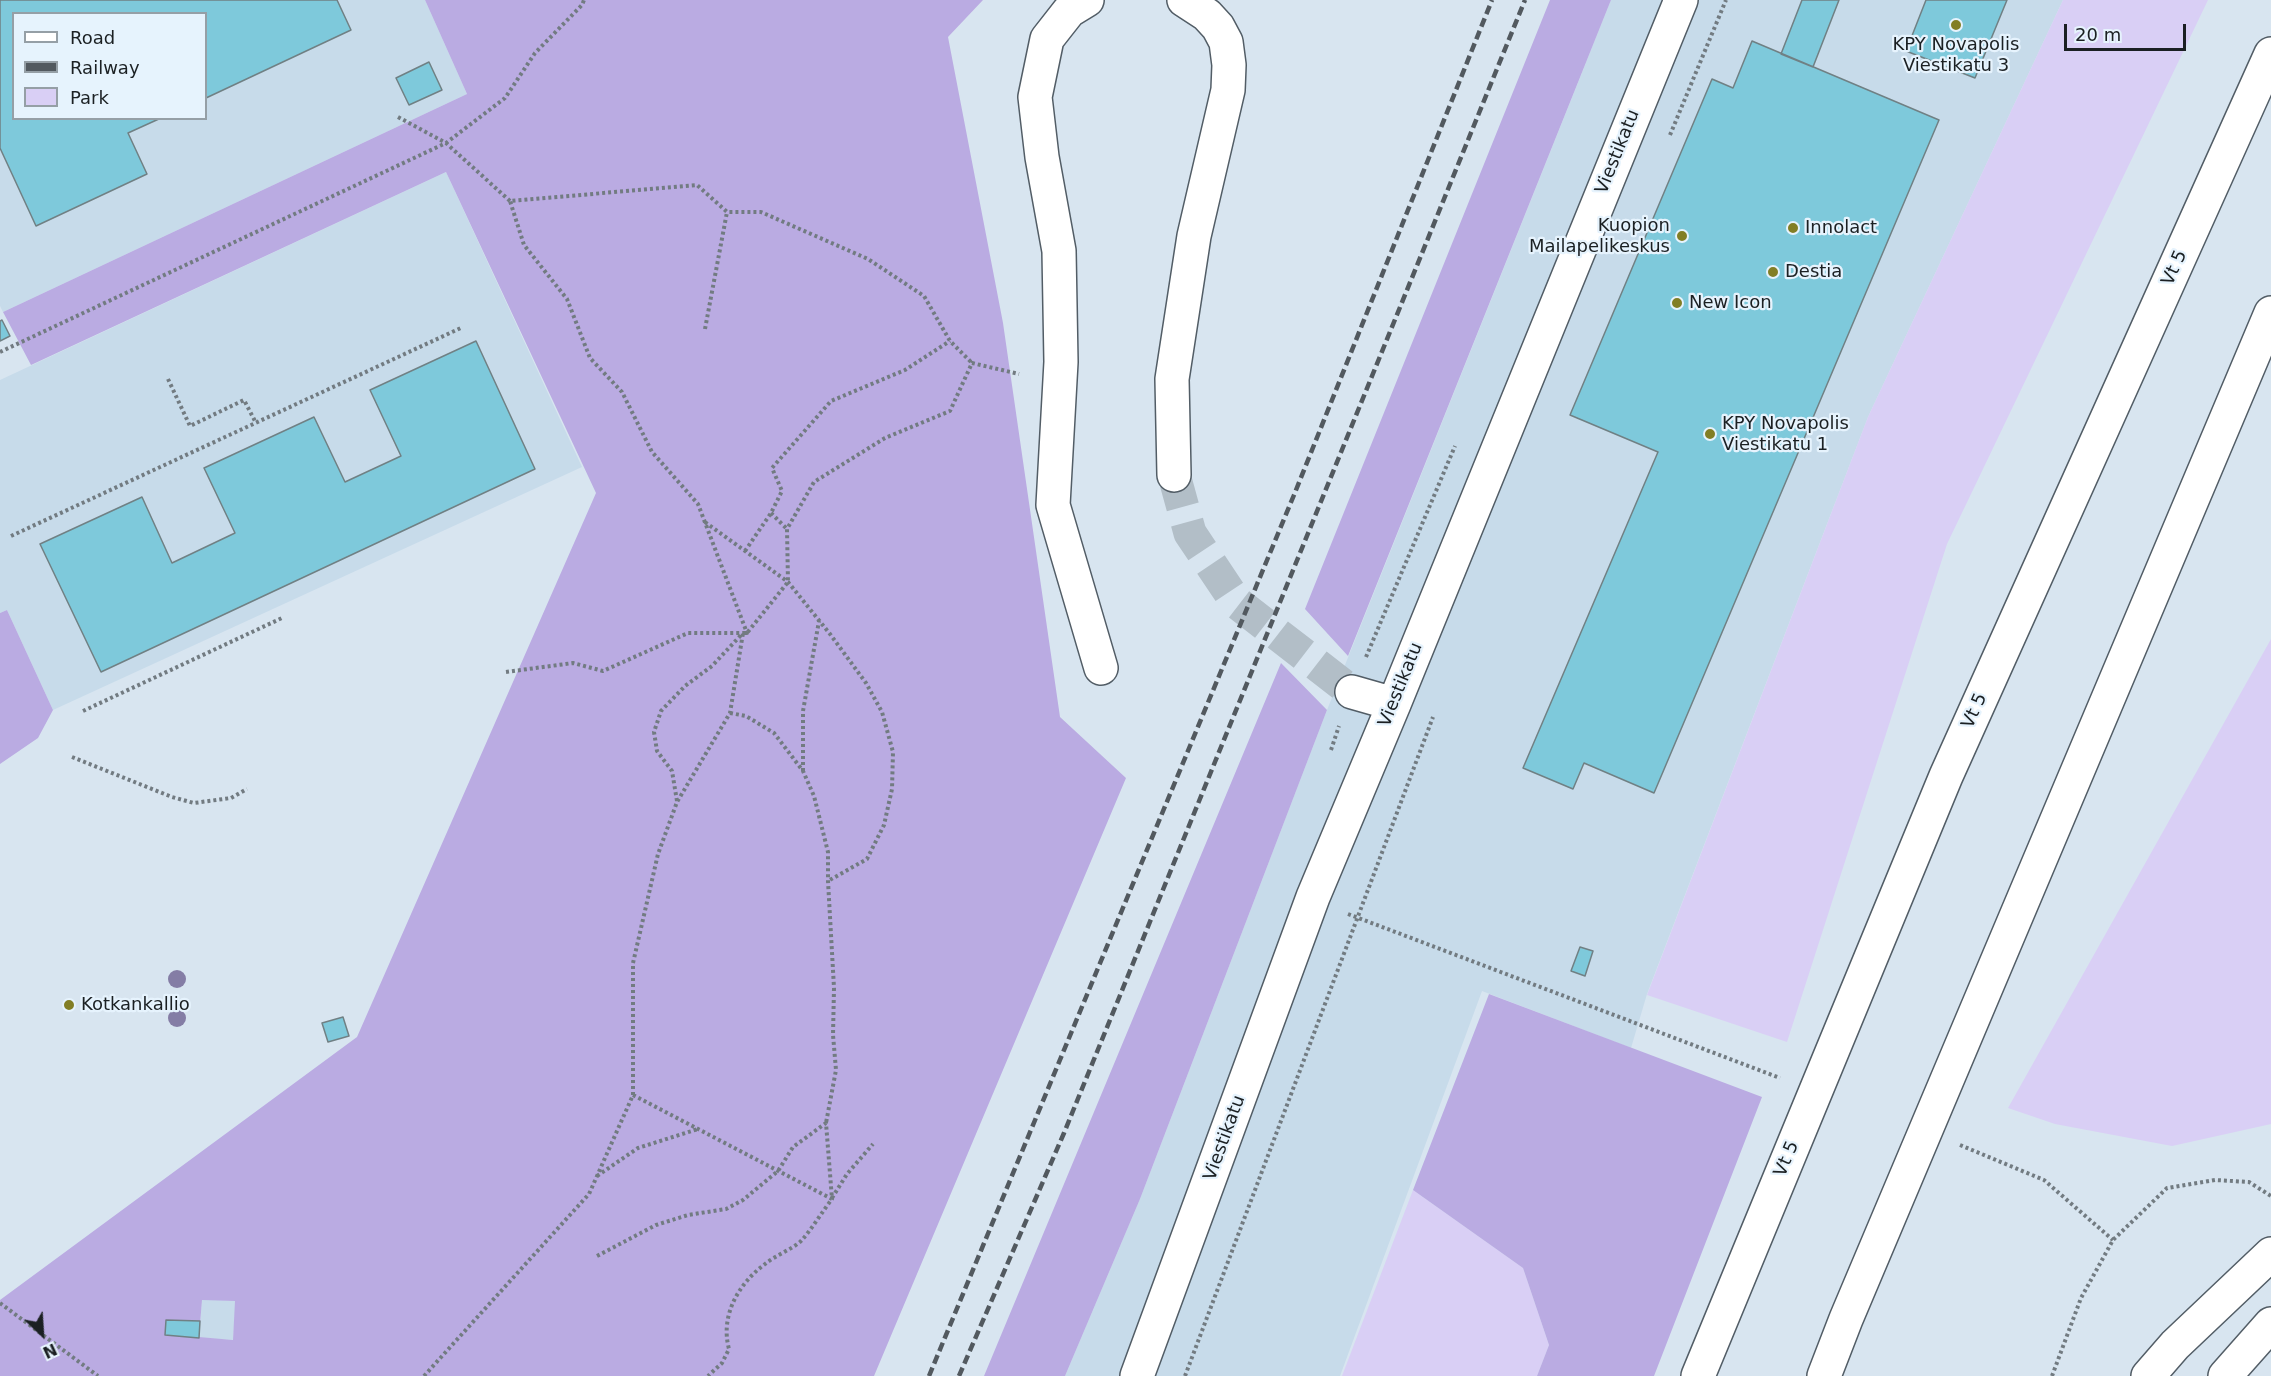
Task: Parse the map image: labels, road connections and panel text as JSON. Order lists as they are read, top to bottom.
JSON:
{
  "streets": {
    "main road": ["Viestikatu", "Vt 5"]
  },
  "places": [
    "KPY Novapolis Viestikatu 3",
    "Innolact",
    "Kuopion Mailapelikeskus",
    "Destia",
    "New Icon",
    "KPY Novapolis Viestikatu 1",
    "Kotkankallio"
  ],
  "legend": ["Road", "Railway", "Park"],
  "scale_bar": "20 m",
  "north": "bottom right"
}
